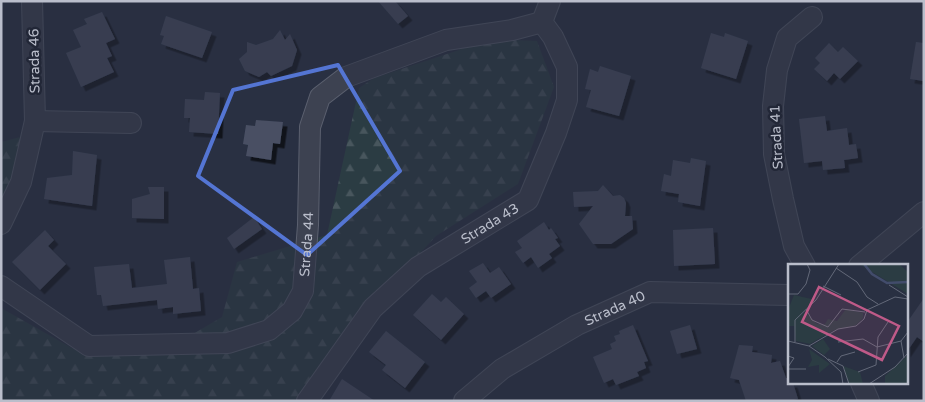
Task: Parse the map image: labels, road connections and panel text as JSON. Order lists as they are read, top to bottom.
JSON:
{
  "streets": {
    "street": [
      "Strada 46",
      "Strada 41",
      "Strada 43",
      "Strada 44",
      "Strada 40"
    ]
  },
  "crossings": [
    ["Strada 43", "Strada 44"]
  ]
}
